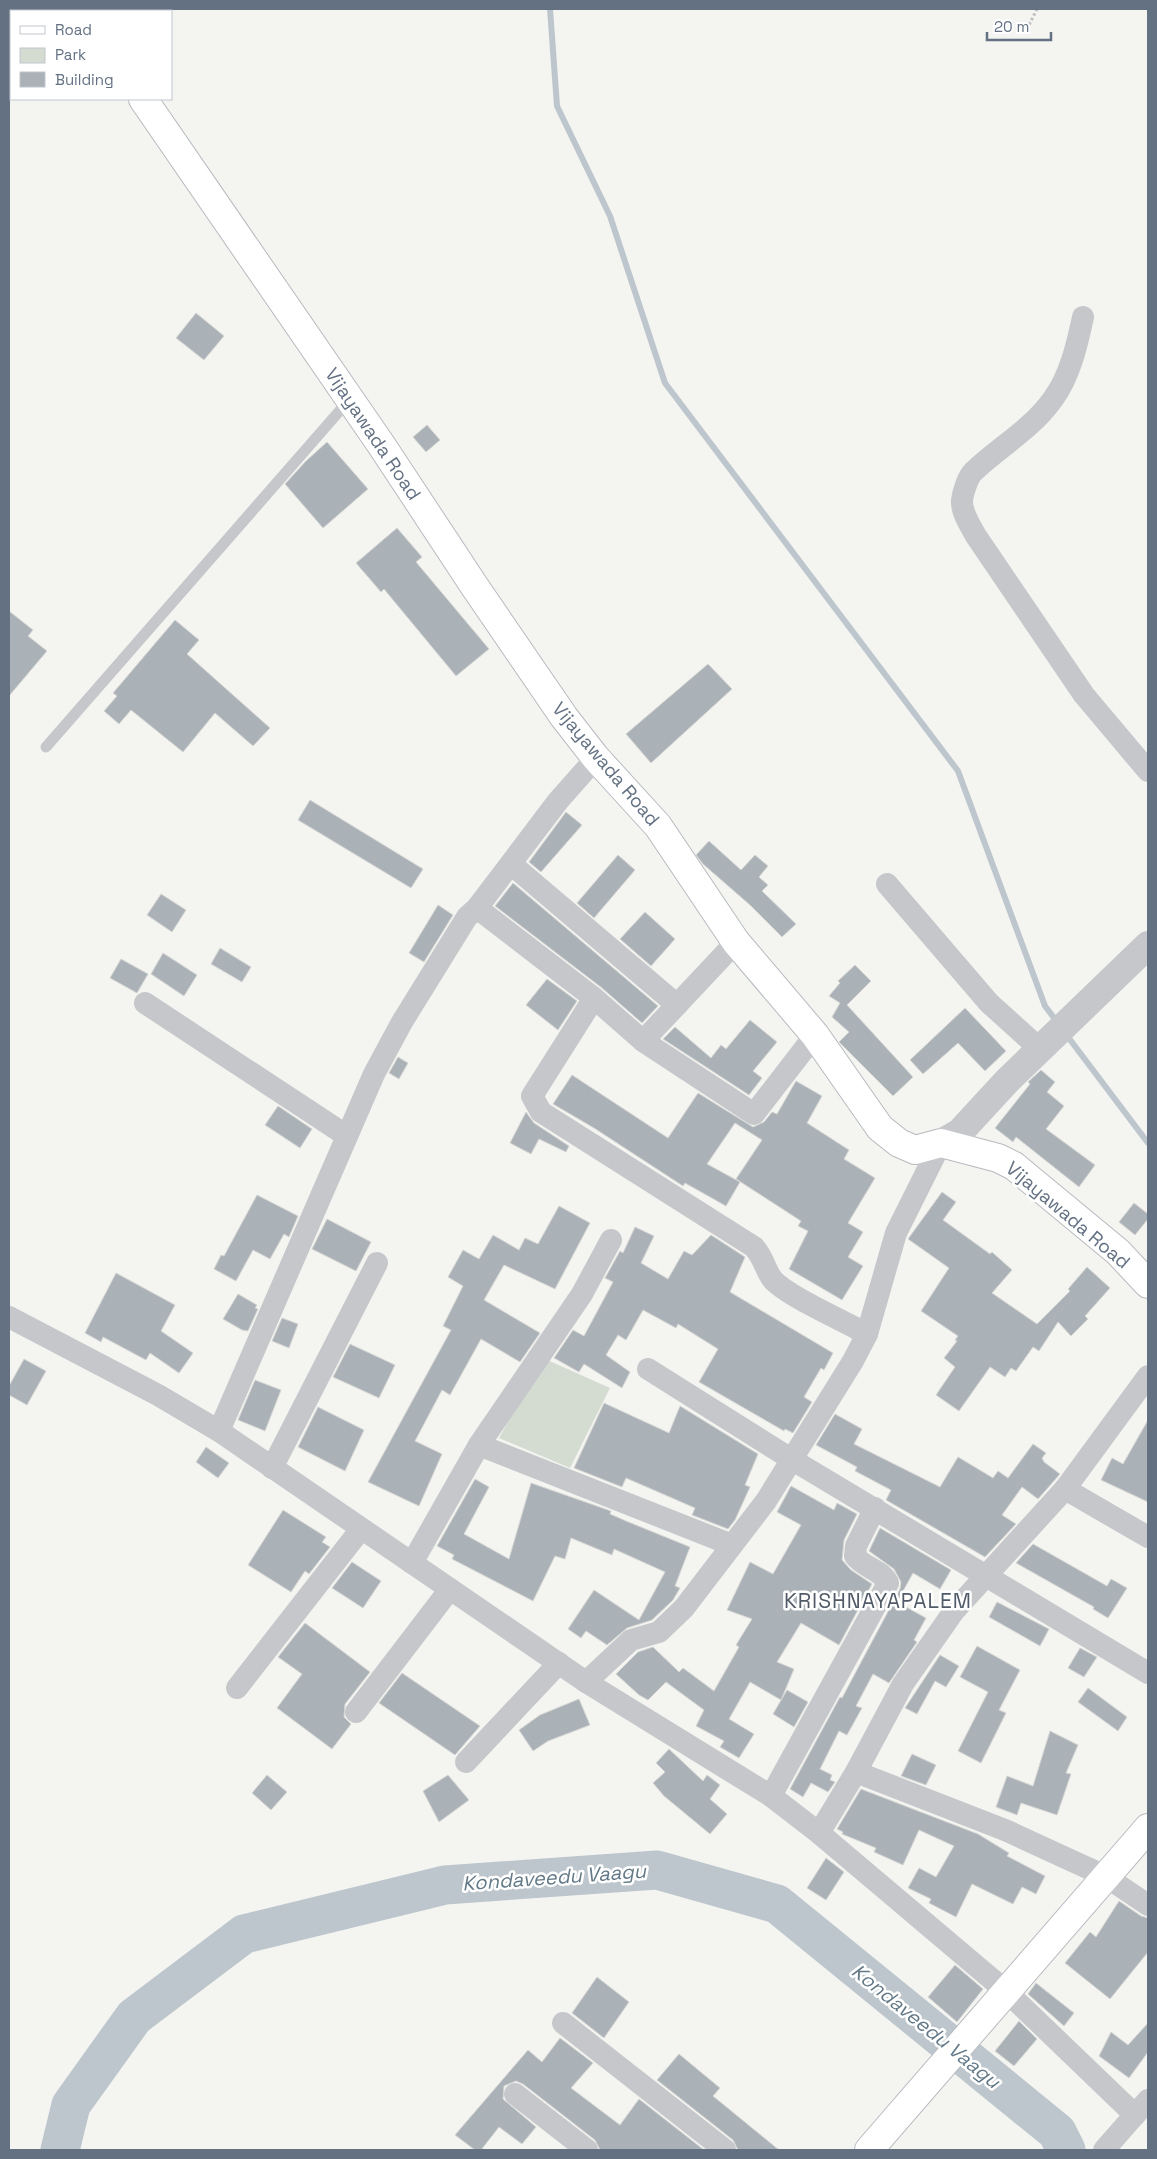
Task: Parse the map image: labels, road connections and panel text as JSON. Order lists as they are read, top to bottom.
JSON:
{
  "streets": {
    "main road": ["Vijayawada Road"]
  },
  "districts": ["KRISHNAYAPALEM"],
  "water": ["Kondaveedu Vaagu"],
  "legend": ["Road", "Park", "Building"],
  "scale_bar": "20 m"
}
